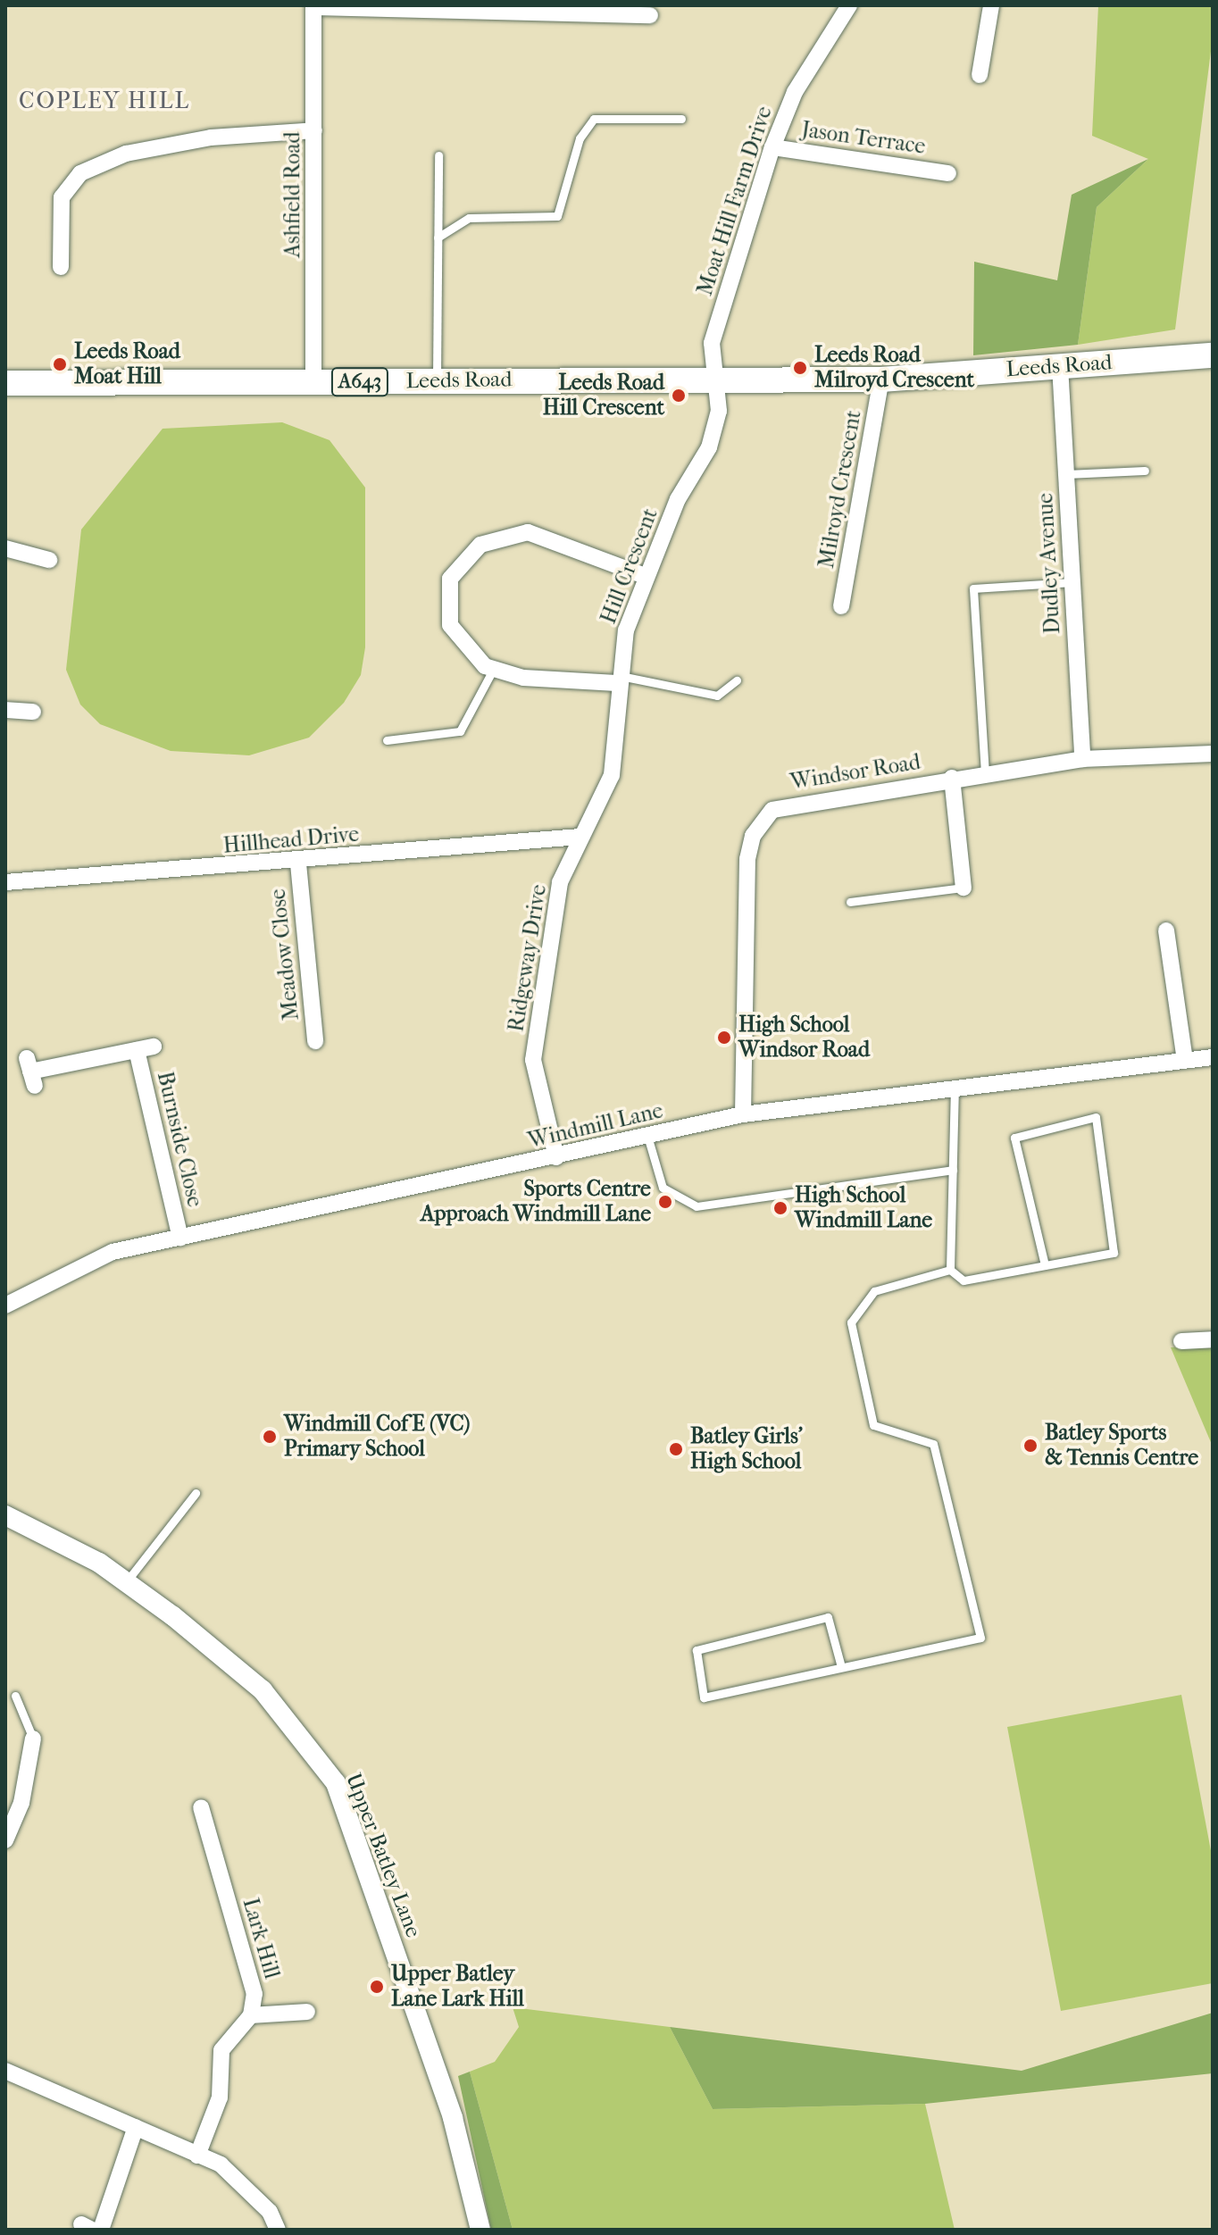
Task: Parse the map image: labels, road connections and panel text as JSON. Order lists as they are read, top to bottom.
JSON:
{
  "streets": {
    "main road": ["Leeds Road", "A643"],
    "street": [
      "Jason Terrace",
      "Ashfield Road",
      "Moat Hill Farm Drive",
      "Milroyd Crescent",
      "Dudley Avenue",
      "Hill Crescent",
      "Windsor Road",
      "Hillhead Drive",
      "Meadow Close",
      "Ridgeway Drive",
      "Windmill Lane",
      "Burnside Close",
      "Upper Batley Lane",
      "Lark Hill"
    ]
  },
  "crossings": [
    ["Jason Terrace", "Moat Hill Farm Drive"],
    ["Ashfield Road", "Leeds Road"],
    ["Moat Hill Farm Drive", "Leeds Road"],
    ["Moat Hill Farm Drive", "Hill Crescent"],
    ["Leeds Road", "Milroyd Crescent"],
    ["Leeds Road", "Dudley Avenue"],
    ["Leeds Road", "Hill Crescent"],
    ["Dudley Avenue", "Windsor Road"],
    ["Hill Crescent", "Ridgeway Drive"],
    ["Windsor Road", "Windmill Lane"],
    ["Hillhead Drive", "Meadow Close"],
    ["Hillhead Drive", "Ridgeway Drive"],
    ["Ridgeway Drive", "Windmill Lane"],
    ["Windmill Lane", "Burnside Close"]
  ],
  "districts": ["COPLEY HILL"],
  "places": [
    "Leeds Road Moat Hill",
    "Leeds Road Milroyd Crescent",
    "Leeds Road Hill Crescent",
    "High School Windsor Road",
    "Sports Centre Approach Windmill Lane",
    "High School Windmill Lane",
    "Windmill CofE (VC) Primary School",
    "Batley Sports & Tennis Centre",
    "Batley Girls' High School",
    "Upper Batley Lane Lark Hill"
  ]
}
